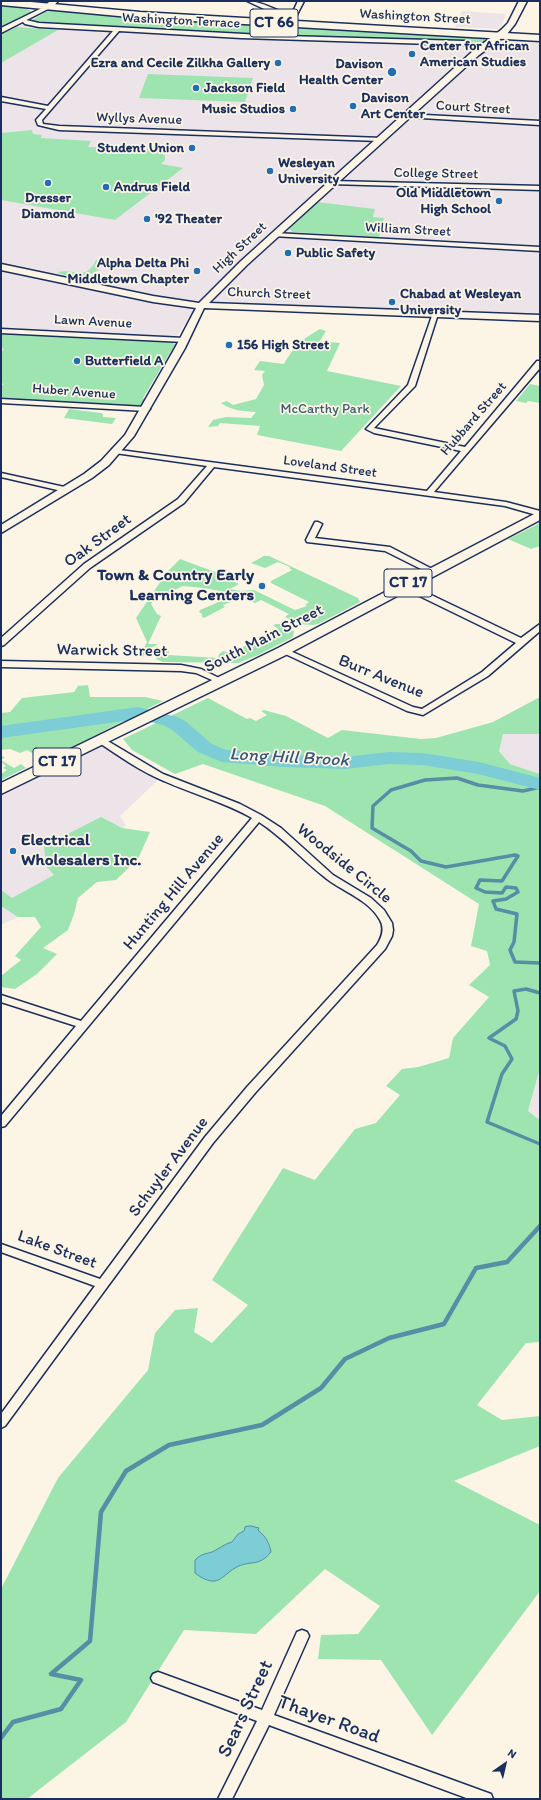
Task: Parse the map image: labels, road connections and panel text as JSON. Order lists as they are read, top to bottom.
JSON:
{
  "streets": {
    "highway": ["Washington Street", "CT 66"],
    "main road": ["CT 17", "South Main Street"],
    "street": [
      "Washington Terrace",
      "Court Street",
      "Wyllys Avenue",
      "College Street",
      "William Street",
      "High Street",
      "Church Street",
      "Lawn Avenue",
      "Huber Avenue",
      "Hubbard Street",
      "Loveland Street",
      "Oak Street",
      "Warwick Street",
      "Burr Avenue",
      "Woodside Circle",
      "Hunting Hill Avenue",
      "Schuyler Avenue",
      "Lake Street",
      "Sears Street",
      "Thayer Road"
    ]
  },
  "crossings": [
    ["Washington Street", "High Street"],
    ["Washington Terrace", "High Street"],
    ["Court Street", "High Street"],
    ["Wyllys Avenue", "High Street"],
    ["College Street", "High Street"],
    ["William Street", "High Street"],
    ["High Street", "Church Street"],
    ["High Street", "Lawn Avenue"],
    ["High Street", "Huber Avenue"],
    ["High Street", "Loveland Street"],
    ["Hubbard Street", "Loveland Street"],
    ["Loveland Street", "Oak Street"],
    ["Loveland Street", "South Main Street"],
    ["South Main Street", "Warwick Street"],
    ["South Main Street", "Burr Avenue"],
    ["Woodside Circle", "Hunting Hill Avenue"],
    ["Woodside Circle", "Schuyler Avenue"],
    ["Schuyler Avenue", "Lake Street"],
    ["Sears Street", "Thayer Road"]
  ],
  "water": ["Long Hill Brook"],
  "parks": ["McCarthy Park"],
  "places": [
    "Center for African American Studies",
    "Ezra and Cecile Zilkha Gallery",
    "Davison Health Center",
    "Jackson Field",
    "Davison Art Center",
    "Music Studios",
    "Student Union",
    "Wesleyan University",
    "Dresser Diamond",
    "Andrus Field",
    "Old Middletown High School",
    "'92 Theater",
    "Public Safety",
    "Alpha Delta Phi Middletown Chapter",
    "Chabad at Wesleyan University",
    "156 High Street",
    "Butterfield A",
    "Town & Country Early Learning Centers",
    "Electrical Wholesalers Inc."
  ],
  "north": "top right"
}
